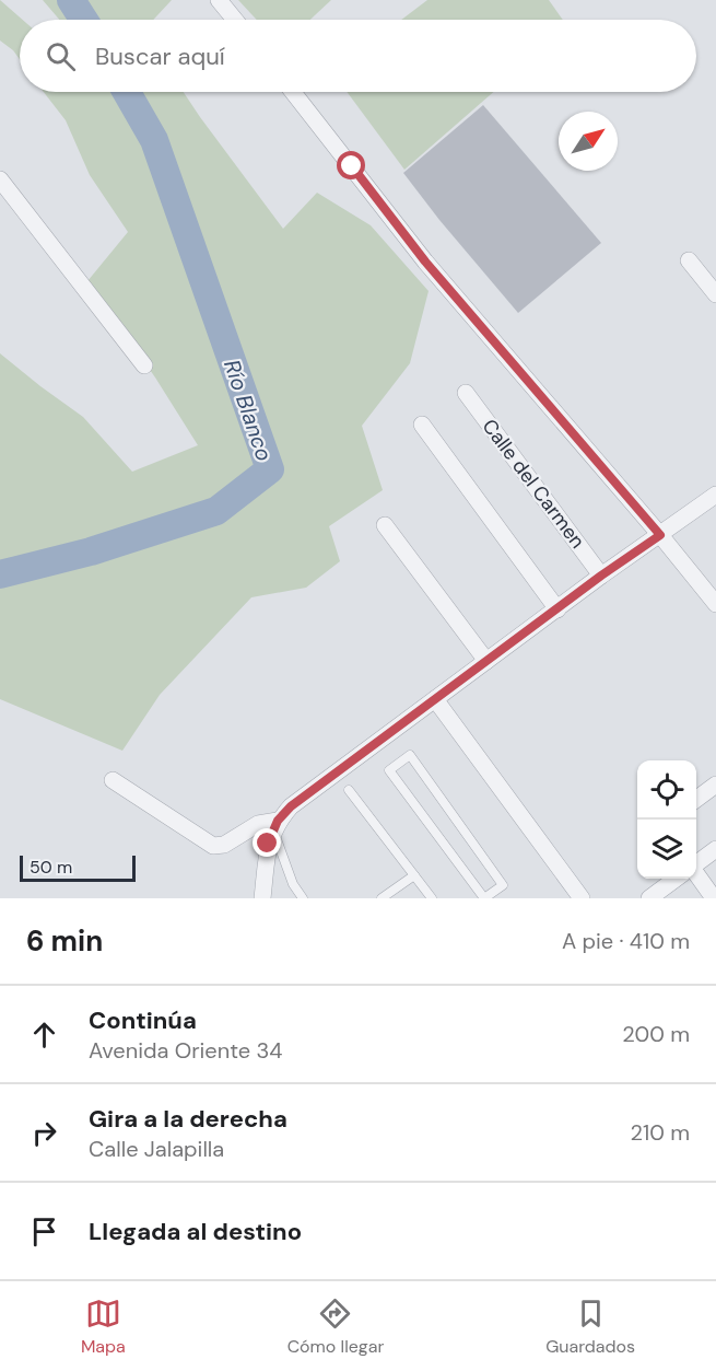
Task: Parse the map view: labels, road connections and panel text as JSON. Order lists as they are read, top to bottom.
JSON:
{
  "streets": {
    "street": ["Calle del Carmen"]
  },
  "water": ["Río Blanco"],
  "scale_bar": "50 m",
  "north": "top right",
  "page": {
    "search": "Buscar aquí",
    "scale": "50 m",
    "heading": ["6 min", "A pie · 410 m"],
    "list": [
      ["Continúa", "Avenida Oriente 34", "200 m"],
      ["Gira a la derecha", "Calle Jalapilla", "210 m"],
      "Llegada al destino"
    ],
    "nav": ["Mapa", "Cómo llegar", "Guardados"]
  }
}
